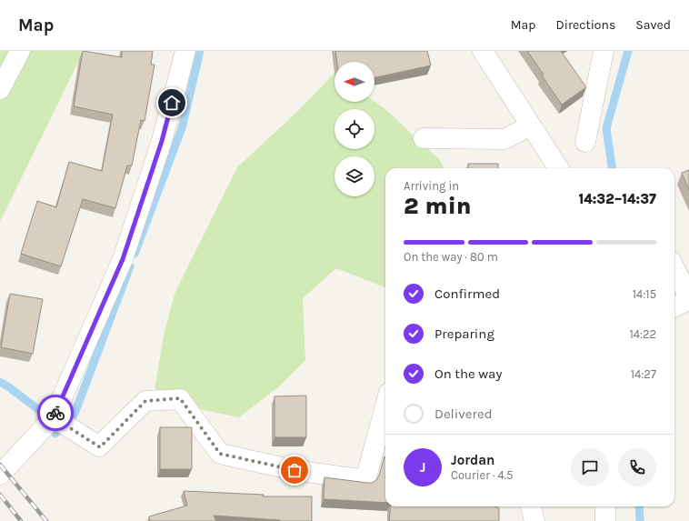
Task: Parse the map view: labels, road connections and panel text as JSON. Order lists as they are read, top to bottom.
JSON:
{
  "north": "left",
  "page": {
    "header": "Map",
    "nav": ["Map", "Directions", "Saved"],
    "heading": ["2 min", "Arriving in", "14:32–14:37"],
    "panel": ["Jordan", "Courier · 4.5"],
    "bar": "On the way · 80 m",
    "list": [
      ["Confirmed", "14:15"],
      ["Preparing", "14:22"],
      ["On the way", "14:27"],
      "Delivered"
    ],
    "round": "J"
  }
}
